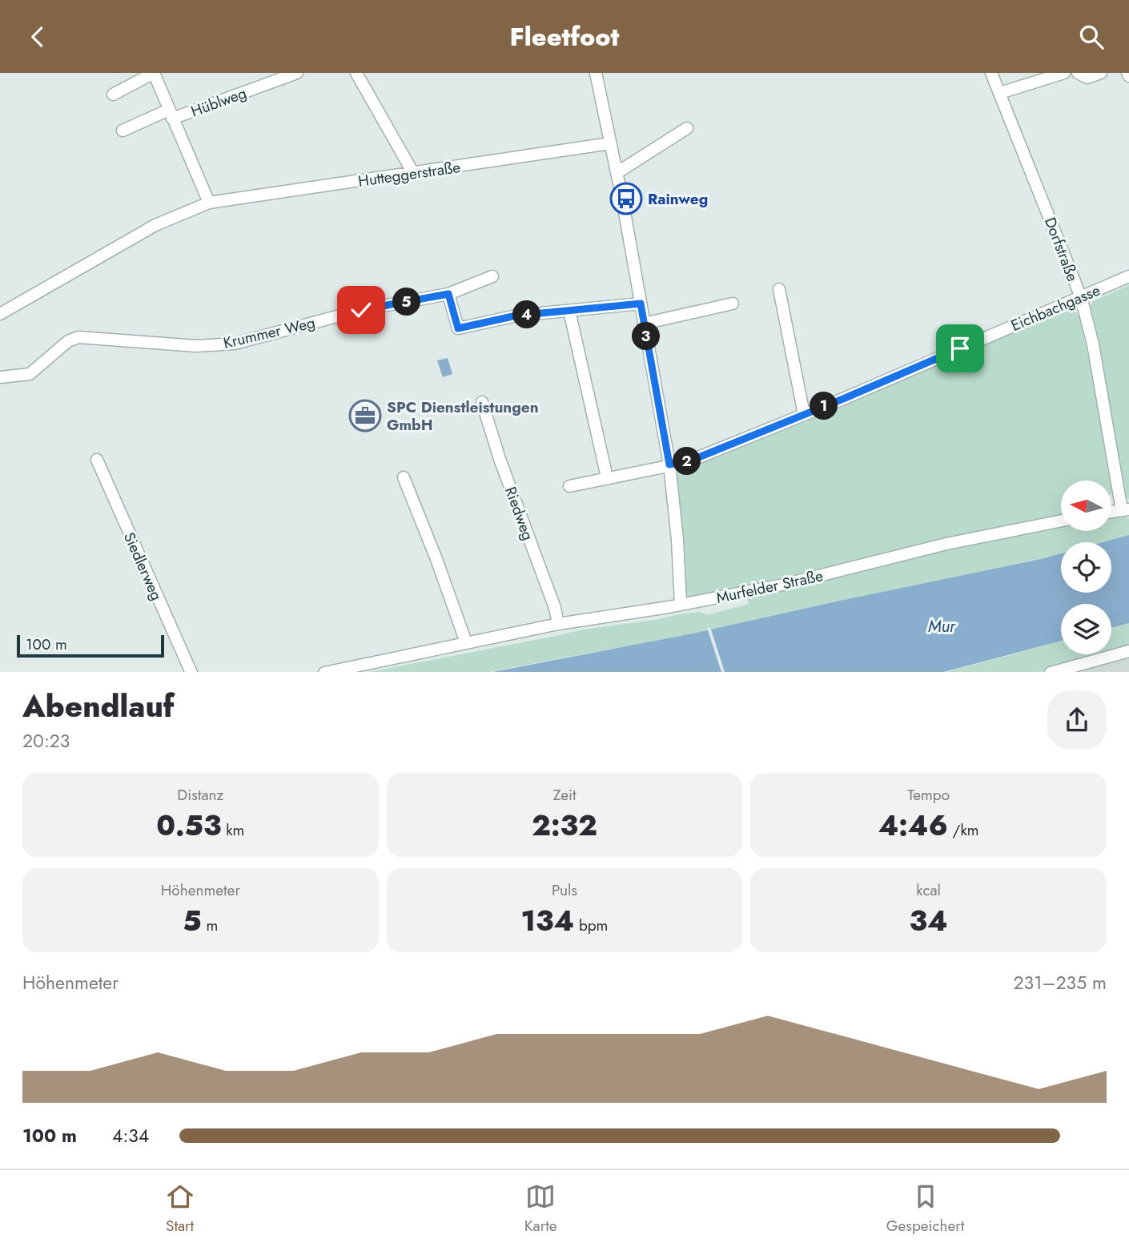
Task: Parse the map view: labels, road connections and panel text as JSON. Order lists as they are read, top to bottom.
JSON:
{
  "streets": {
    "street": [
      "Hüblweg",
      "Hutteggerstraße",
      "Dorfstraße",
      "Eichbachgasse",
      "Krummer Weg",
      "Riedweg",
      "Siedlerweg",
      "Murfelder Straße"
    ]
  },
  "crossings": [
    ["Dorfstraße", "Eichbachgasse"],
    ["Riedweg", "Murfelder Straße"]
  ],
  "water": ["Mur"],
  "places": {
    "bus stop": ["Rainweg"],
    "office": ["SPC Dienstleistungen GmbH"]
  },
  "scale_bar": "100 m",
  "north": "left",
  "page": {
    "header": "Fleetfoot",
    "pins": [
      "5",
      "4",
      "3",
      "1",
      "2"
    ],
    "scale": "100 m",
    "heading": ["Abendlauf", "20:23"],
    "stats": [
      ["Distanz", "0.53 km"],
      ["Zeit", "2:32"],
      ["Tempo", "4:46 /km"],
      ["Höhenmeter", "5 m"],
      ["Puls", "134 bpm"],
      ["kcal", "34"]
    ],
    "chart": ["Höhenmeter", "231–235 m"],
    "list": [
      {
        "name": "100 m",
        "note": "4:34"
      }
    ],
    "tabs": ["Start", "Karte", "Gespeichert"]
  }
}
